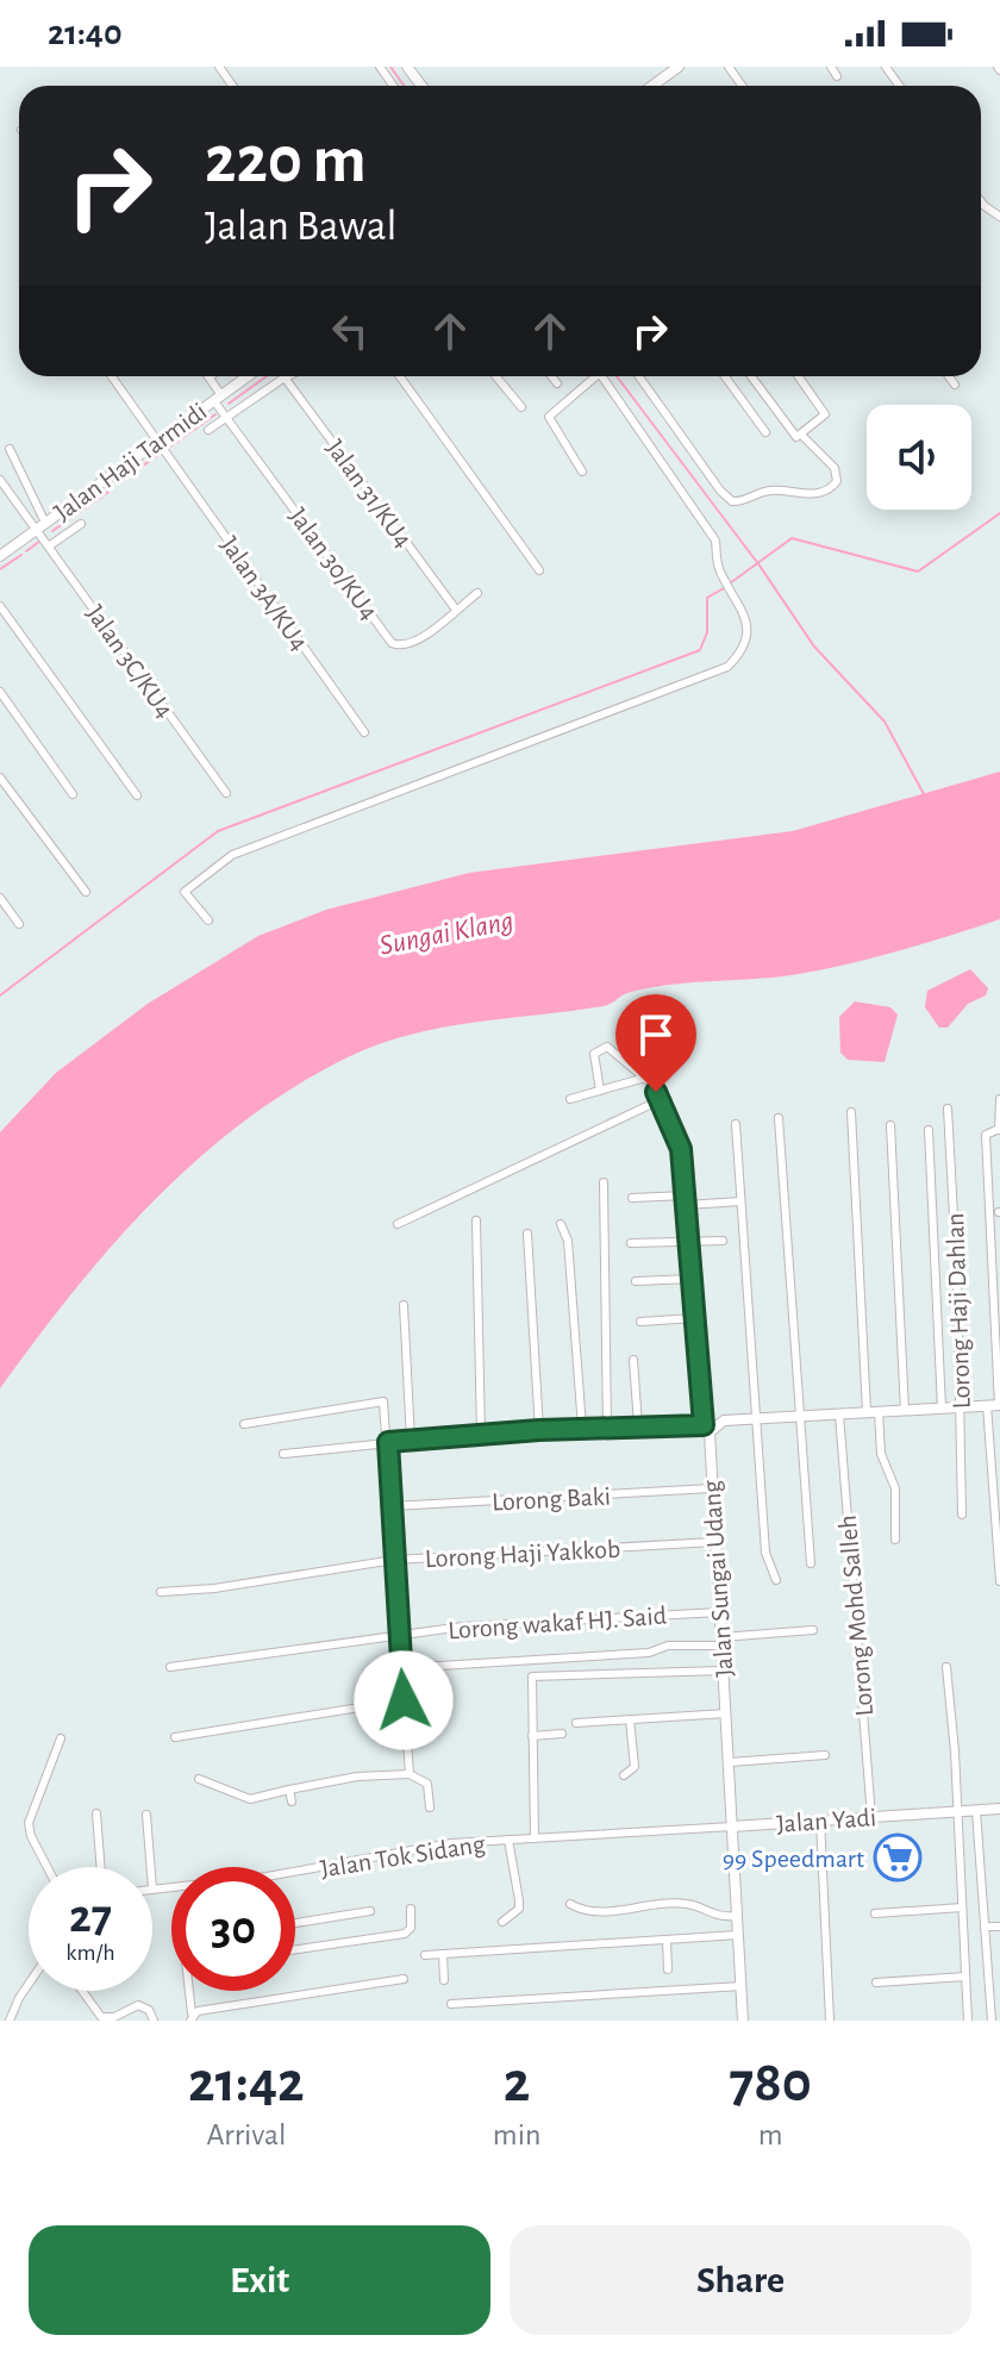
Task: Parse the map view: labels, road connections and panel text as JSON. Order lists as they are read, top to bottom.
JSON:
{
  "streets": {
    "street": [
      "Jalan Haji Tarmidi",
      "Jalan 31/KU4",
      "Jalan 30/KU4",
      "Jalan 3A/KU4",
      "Jalan 3C/KU4",
      "Lorong Haji Dahlan",
      "Lorong Baki",
      "Lorong Haji Yakkob",
      "Jalan Sungai Udang",
      "Lorong Mohd Salleh",
      "Lorong wakaf HJ. Said",
      "Jalan Yadi",
      "Jalan Tok Sidang"
    ]
  },
  "crossings": [
    ["Jalan Haji Tarmidi", "Jalan 30/KU4"],
    ["Jalan Haji Tarmidi", "Jalan 3A/KU4"],
    ["Jalan Haji Tarmidi", "Jalan 3C/KU4"],
    ["Jalan 31/KU4", "Jalan 30/KU4"],
    ["Lorong Baki", "Jalan Sungai Udang"],
    ["Lorong Haji Yakkob", "Jalan Sungai Udang"],
    ["Jalan Sungai Udang", "Lorong wakaf HJ. Said"],
    ["Jalan Sungai Udang", "Jalan Yadi"],
    ["Jalan Sungai Udang", "Jalan Tok Sidang"],
    ["Lorong Mohd Salleh", "Jalan Yadi"],
    ["Jalan Yadi", "Jalan Tok Sidang"]
  ],
  "water": ["Sungai Klang"],
  "places": {
    "supermarket": ["99 Speedmart"]
  },
  "page": {
    "status": "21:40",
    "turn": ["220 m", "Jalan Bawal"],
    "speed": "27 km/h",
    "limit": "30",
    "eta": [
      "21:42",
      "Arrival",
      "2",
      "min",
      "780",
      "m"
    ],
    "buttons": ["Exit", "Share"]
  }
}
